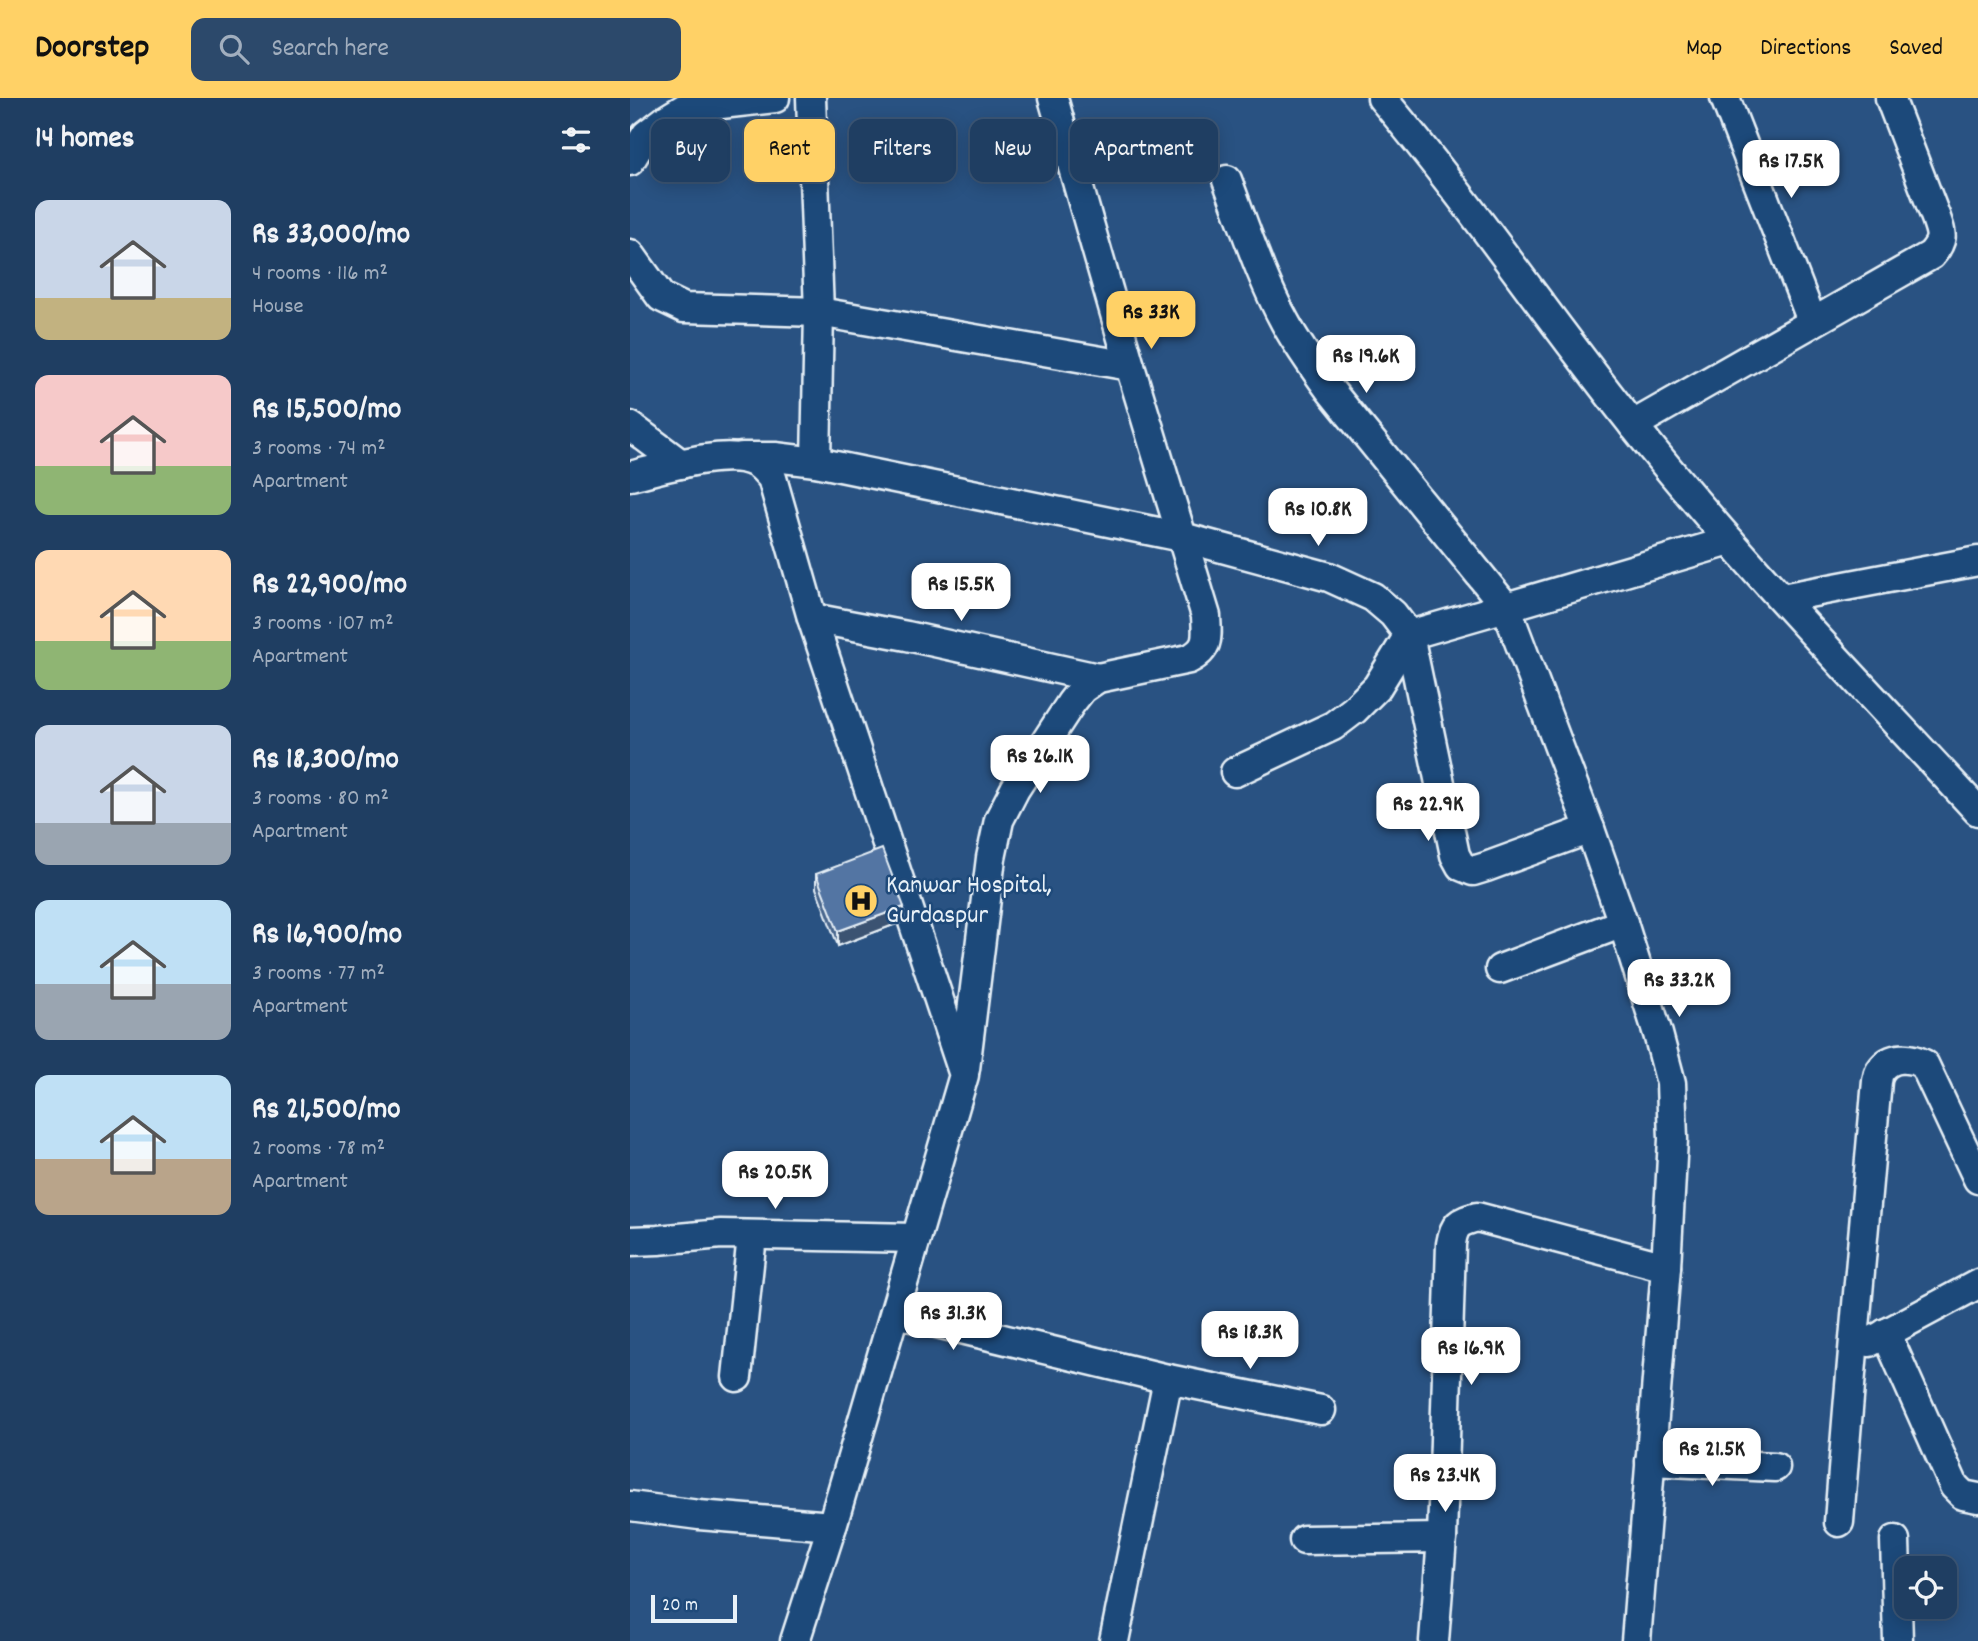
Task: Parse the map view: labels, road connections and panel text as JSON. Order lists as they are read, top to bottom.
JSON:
{
  "places": {
    "hospital": ["Kanwar Hospital, Gurdaspur"]
  },
  "scale_bar": "20 m",
  "page": {
    "header": "Doorstep",
    "search": "Search here",
    "nav": ["Map", "Directions", "Saved"],
    "heading": "14 homes",
    "chip": [
      "Buy",
      "Rent",
      "Filters",
      "New",
      "Apartment"
    ],
    "price": [
      "Rs 17.5K",
      "Rs 33K",
      "Rs 19.6K",
      "Rs 10.8K",
      "Rs 15.5K",
      "Rs 26.1K",
      "Rs 22.9K",
      "Rs 33.2K",
      "Rs 20.5K",
      "Rs 31.3K",
      "Rs 18.3K",
      "Rs 16.9K",
      "Rs 21.5K",
      "Rs 23.4K"
    ],
    "list": [
      {
        "name": "Rs 33,000/mo",
        "note": "4 rooms · 116 m² · House"
      },
      {
        "name": "Rs 15,500/mo",
        "note": "3 rooms · 74 m² · Apartment"
      },
      {
        "name": "Rs 22,900/mo",
        "note": "3 rooms · 107 m² · Apartment"
      },
      {
        "name": "Rs 18,300/mo",
        "note": "3 rooms · 80 m² · Apartment"
      },
      {
        "name": "Rs 16,900/mo",
        "note": "3 rooms · 77 m² · Apartment"
      },
      {
        "name": "Rs 21,500/mo",
        "note": "2 rooms · 78 m² · Apartment"
      }
    ],
    "scale": "20 m"
  }
}
